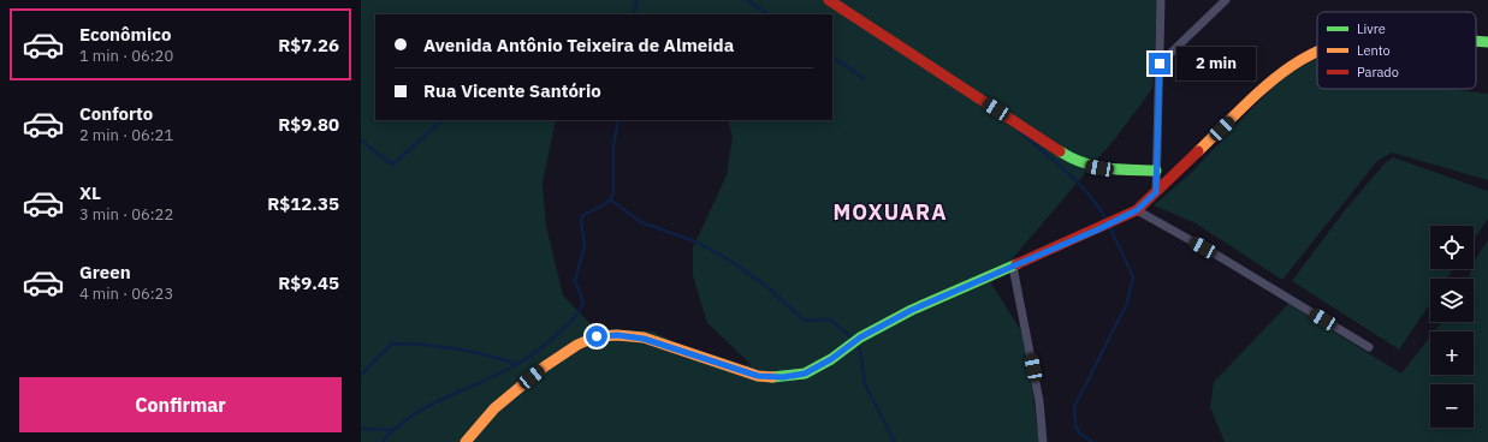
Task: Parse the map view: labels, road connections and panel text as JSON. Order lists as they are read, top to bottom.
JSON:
{
  "districts": ["MOXUARA"],
  "legend": ["Livre", "Lento", "Parado"],
  "page": {
    "list": [
      {
        "name": "Econômico",
        "note": "1 min · 06:20",
        "value": "R$7.26"
      },
      {
        "name": "Conforto",
        "note": "2 min · 06:21",
        "value": "R$9.80"
      },
      {
        "name": "XL",
        "note": "3 min · 06:22",
        "value": "R$12.35"
      },
      {
        "name": "Green",
        "note": "4 min · 06:23",
        "value": "R$9.45"
      }
    ],
    "banner": ["Avenida Antônio Teixeira de Almeida", "Rua Vicente Santório"],
    "bubble": "2 min",
    "map_buttons": ["+", "−"],
    "buttons": "Confirmar"
  }
}
